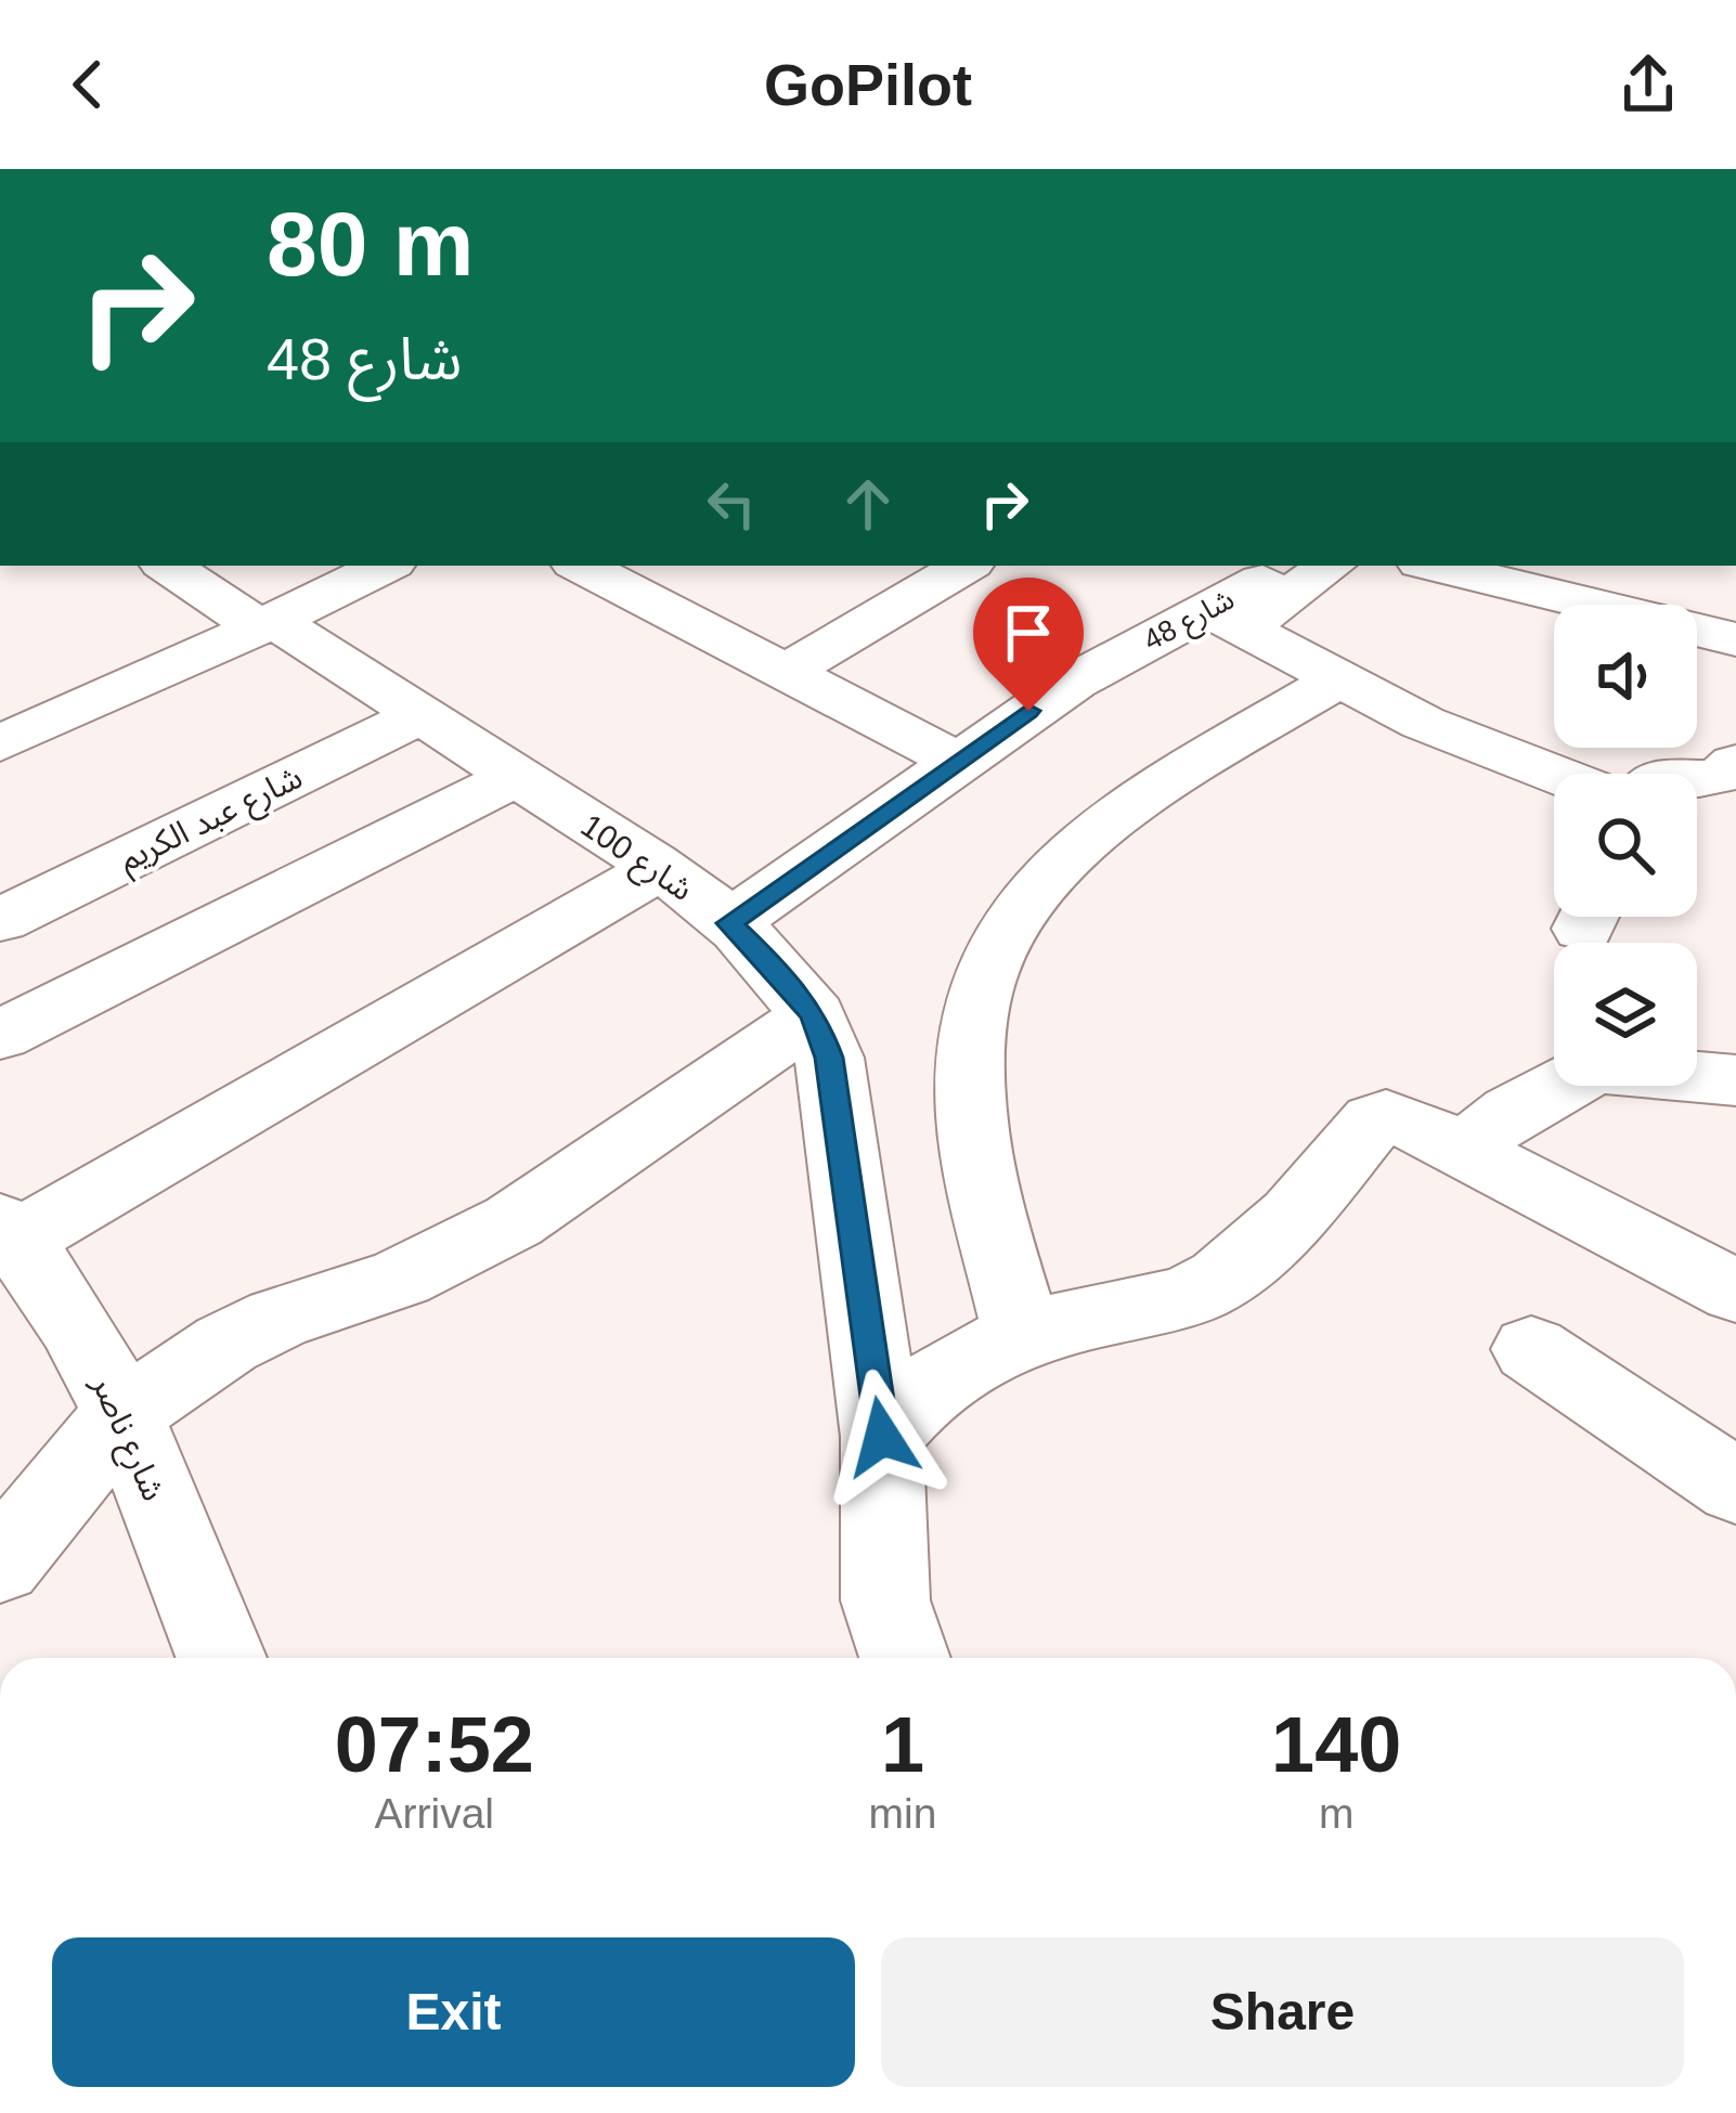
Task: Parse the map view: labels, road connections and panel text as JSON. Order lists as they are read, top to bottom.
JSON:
{
  "streets": {
    "street": [
      "شارع 48",
      "شارع عبد الكريم",
      "شارع 100",
      "شارع ناصر"
    ]
  },
  "crossings": [
    ["شارع 48", "شارع 100"],
    ["شارع عبد الكريم", "شارع 100"]
  ],
  "page": {
    "header": "GoPilot",
    "turn": ["80 m", "شارع 48"],
    "eta": [
      "07:52",
      "Arrival",
      "1",
      "min",
      "140",
      "m"
    ],
    "buttons": ["Exit", "Share"]
  }
}
